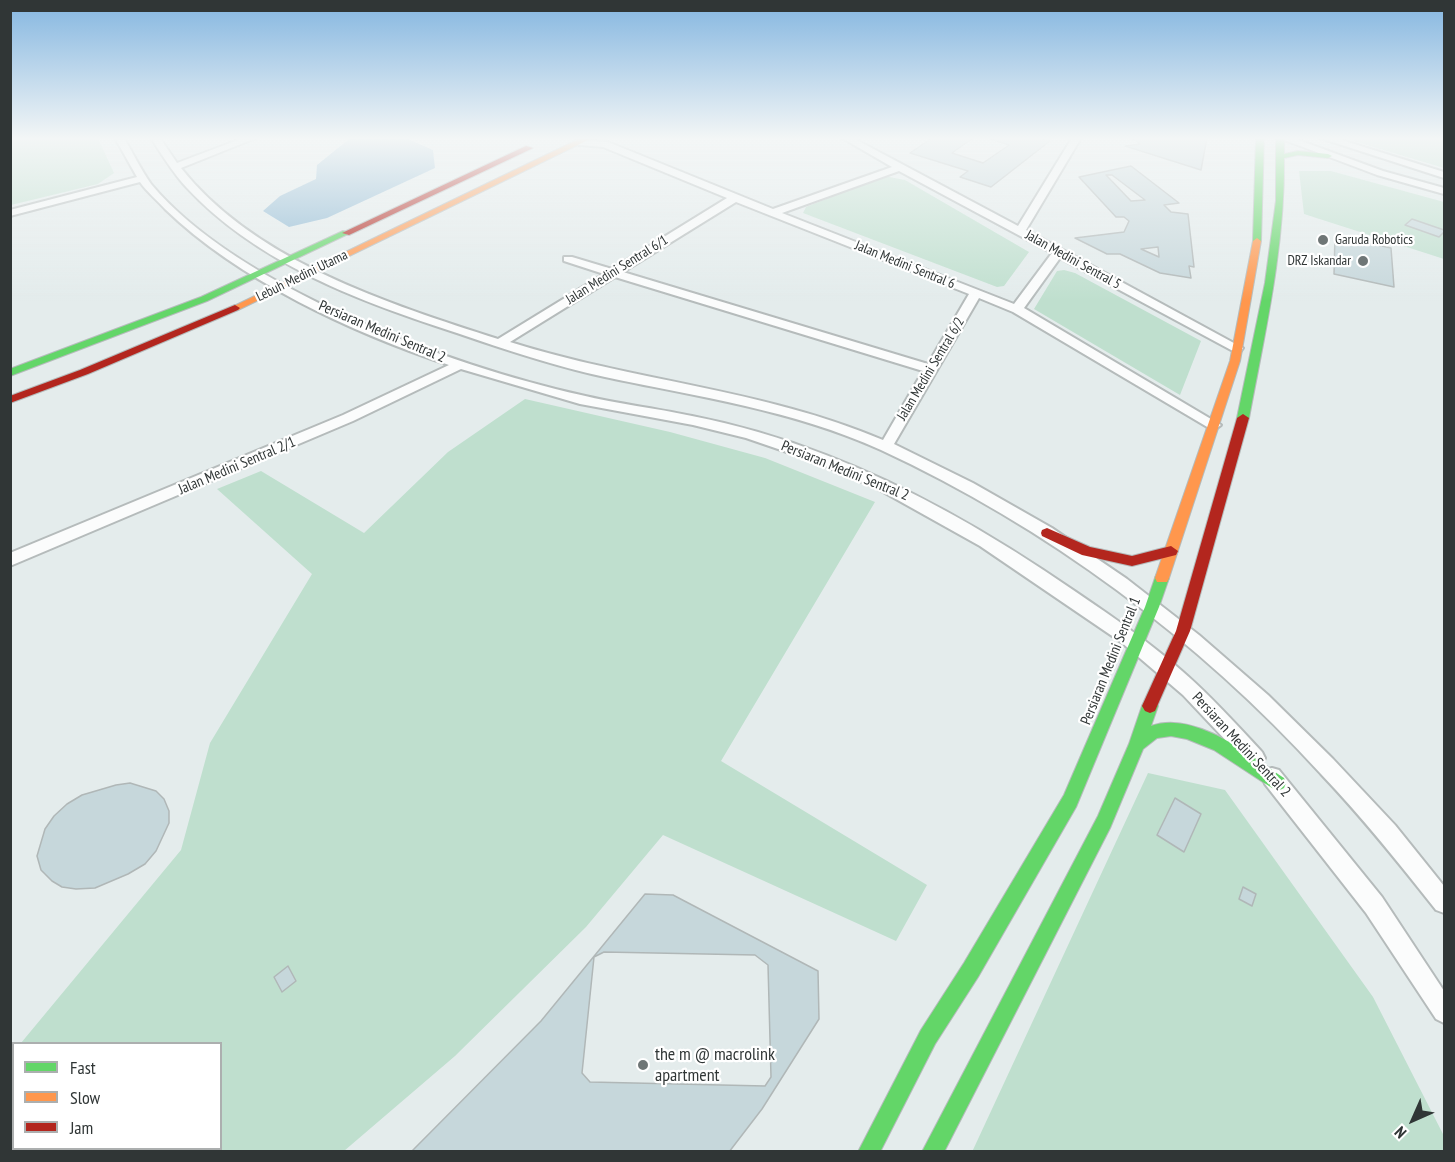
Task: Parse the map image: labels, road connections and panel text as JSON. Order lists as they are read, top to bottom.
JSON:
{
  "streets": {
    "street": [
      "Jalan Medini Sentral 5",
      "Jalan Medini Sentral 6",
      "Jalan Medini Sentral 6/1",
      "Lebuh Medini Utama",
      "Persiaran Medini Sentral 2",
      "Jalan Medini Sentral 6/2",
      "Jalan Medini Sentral 2/1",
      "Persiaran Medini Sentral 1"
    ]
  },
  "crossings": [
    ["Jalan Medini Sentral 5", "Persiaran Medini Sentral 1"],
    ["Jalan Medini Sentral 6", "Jalan Medini Sentral 6/1"],
    ["Jalan Medini Sentral 6", "Jalan Medini Sentral 6/2"],
    ["Jalan Medini Sentral 6", "Persiaran Medini Sentral 1"],
    ["Jalan Medini Sentral 6/1", "Persiaran Medini Sentral 2"],
    ["Lebuh Medini Utama", "Persiaran Medini Sentral 2"],
    ["Persiaran Medini Sentral 2", "Jalan Medini Sentral 6/2"],
    ["Persiaran Medini Sentral 2", "Jalan Medini Sentral 2/1"],
    ["Persiaran Medini Sentral 2", "Persiaran Medini Sentral 1"]
  ],
  "places": ["Garuda Robotics", "DRZ Iskandar", "the m @ macrolink apartment"],
  "legend": ["Fast", "Slow", "Jam"],
  "north": "bottom left"
}
